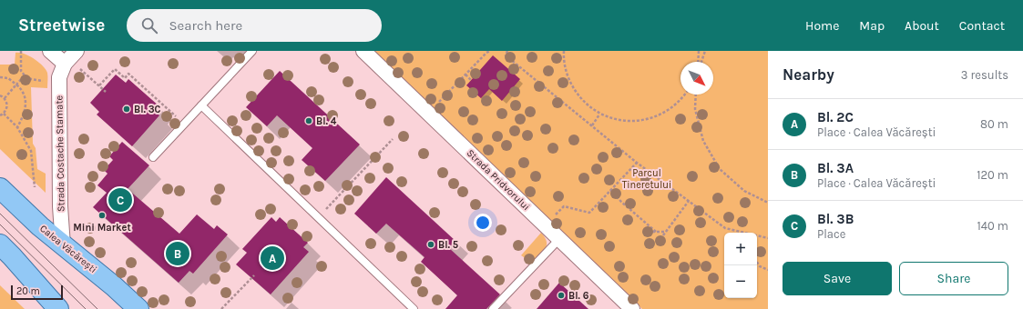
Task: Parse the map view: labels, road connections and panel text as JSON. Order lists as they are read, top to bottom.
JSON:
{
  "streets": {
    "main road": ["Calea Văcărești"],
    "street": ["Strada Costache Stamate", "Strada Pridvorului"]
  },
  "crossings": [
    ["Strada Costache Stamate", "Calea Văcărești"]
  ],
  "parks": ["Parcul Tineretului"],
  "places": [
    "Bl. 3C",
    "Bl. 4",
    "Mini Market",
    "Bl. 5",
    "Bl. 6"
  ],
  "scale_bar": "20 m",
  "north": "bottom right",
  "page": {
    "header": "Streetwise",
    "search": "Search here",
    "nav": [
      "Home",
      "Map",
      "About",
      "Contact"
    ],
    "heading": ["Nearby", "3 results"],
    "list": [
      {
        "mark": "A",
        "name": "Bl. 2C",
        "note": "Place · Calea Văcărești",
        "value": "80 m"
      },
      {
        "mark": "B",
        "name": "Bl. 3A",
        "note": "Place · Calea Văcărești",
        "value": "120 m"
      },
      {
        "mark": "C",
        "name": "Bl. 3B",
        "note": "Place",
        "value": "140 m"
      }
    ],
    "pins": ["C", "B", "A"],
    "map_buttons": ["+", "−"],
    "buttons": ["Save", "Share"],
    "scale": "20 m"
  }
}
